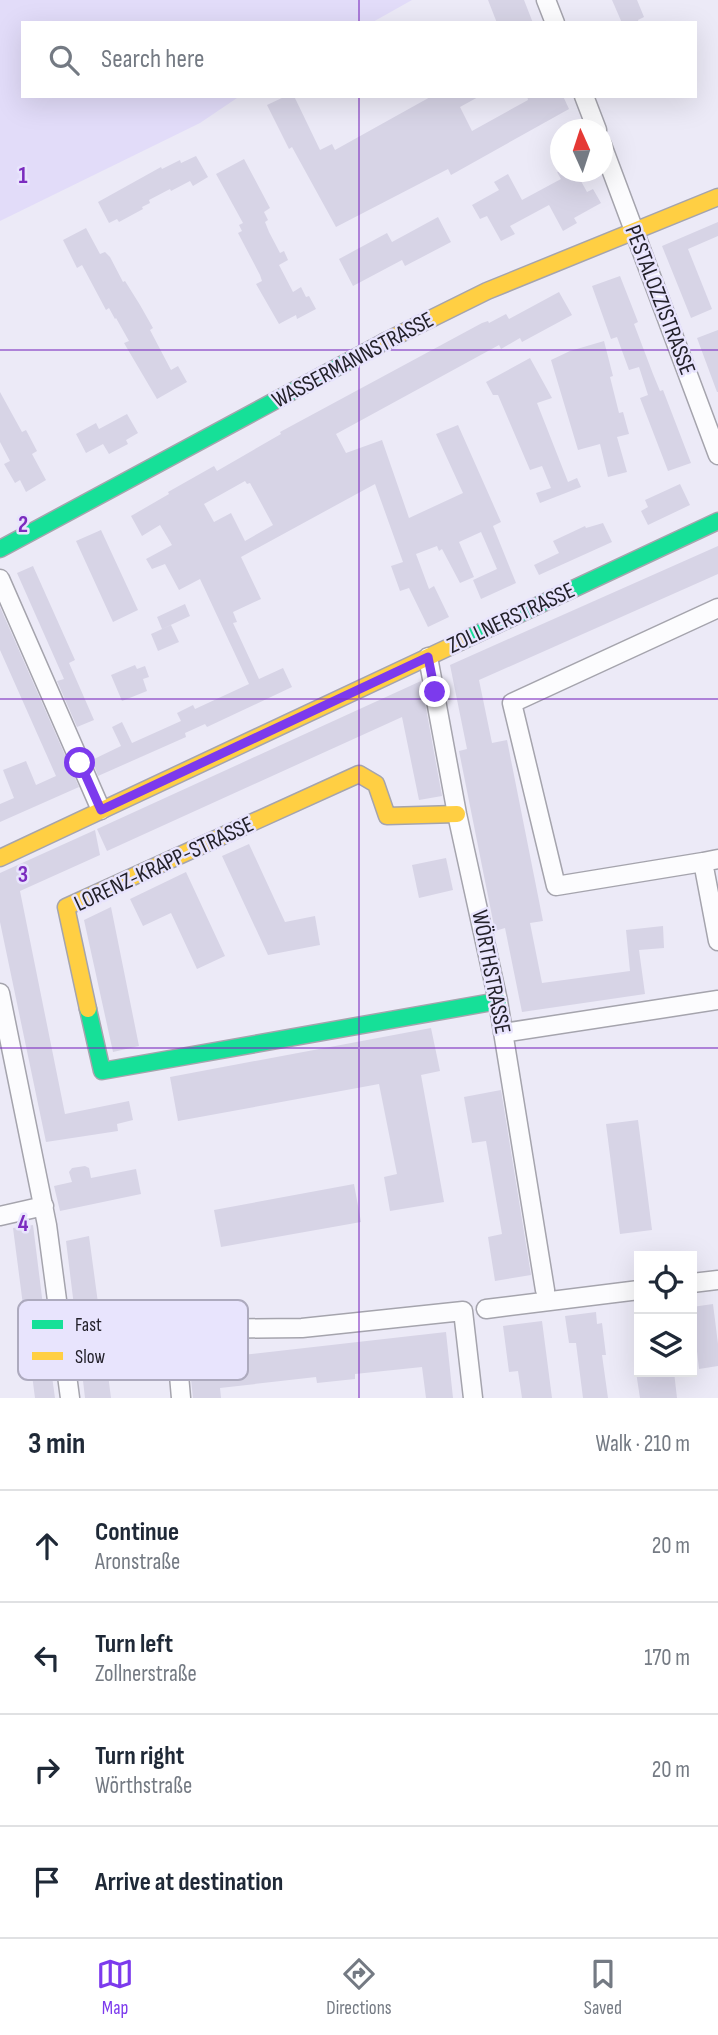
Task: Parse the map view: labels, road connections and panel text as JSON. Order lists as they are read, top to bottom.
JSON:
{
  "streets": {
    "street": [
      "PESTALOZZISTRASSE",
      "WASSERMANNSTRASSE",
      "ZOLLNERSTRASSE",
      "LORENZ-KRAPP-STRASSE",
      "WÖRTHSTRASSE"
    ]
  },
  "crossings": [
    ["PESTALOZZISTRASSE", "WASSERMANNSTRASSE"],
    ["ZOLLNERSTRASSE", "WÖRTHSTRASSE"],
    ["LORENZ-KRAPP-STRASSE", "WÖRTHSTRASSE"]
  ],
  "legend": ["Fast", "Slow"],
  "north": "top",
  "page": {
    "search": "Search here",
    "heading": ["3 min", "Walk · 210 m"],
    "list": [
      ["Continue", "Aronstraße", "20 m"],
      ["Turn left", "Zollnerstraße", "170 m"],
      ["Turn right", "Wörthstraße", "20 m"],
      "Arrive at destination"
    ],
    "nav": ["Map", "Directions", "Saved"]
  },
  "grid": {
    "rows": [
      "1",
      "2",
      "3",
      "4"
    ]
  }
}
